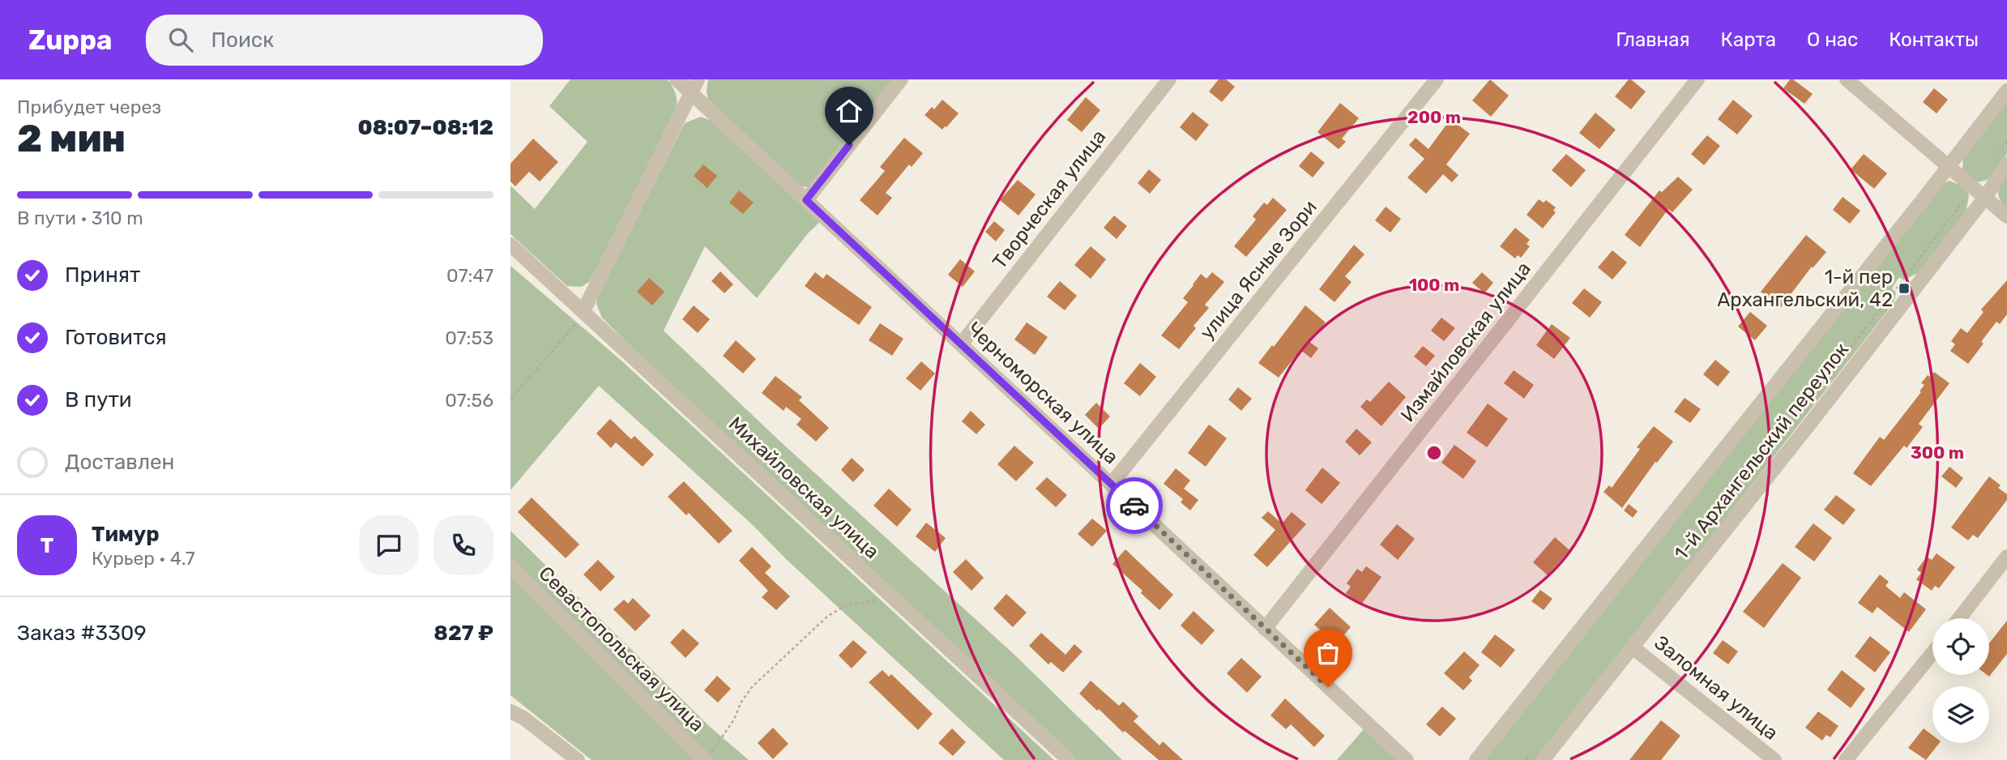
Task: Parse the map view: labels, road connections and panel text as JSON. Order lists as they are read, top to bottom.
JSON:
{
  "streets": {
    "street": [
      "Творческая улица",
      "улица Ясные Зори",
      "Измайловская улица",
      "Черноморская улица",
      "1-й Архангельский переулок",
      "Михайловская улица",
      "Севастопольская улица",
      "Заломная улица"
    ]
  },
  "crossings": [
    ["Творческая улица", "Черноморская улица"],
    ["улица Ясные Зори", "Черноморская улица"],
    ["Измайловская улица", "Черноморская улица"],
    ["1-й Архангельский переулок", "Заломная улица"]
  ],
  "places": {
    "transit": ["1-й пер Архангельский, 42"]
  },
  "page": {
    "header": "Zuppa",
    "search": "Поиск",
    "nav": [
      "Главная",
      "Карта",
      "О нас",
      "Контакты"
    ],
    "heading": ["2 мин", "Прибудет через", "08:07–08:12"],
    "panel": [
      "Тимур",
      "Курьер · 4.7",
      "Заказ #3309",
      "827 ₽"
    ],
    "bar": "В пути · 310 m",
    "list": [
      ["Принят", "07:47"],
      ["Готовится", "07:53"],
      ["В пути", "07:56"],
      "Доставлен"
    ],
    "round": "Т"
  },
  "rings": ["200 m", "100 m", "300 m"]
}
